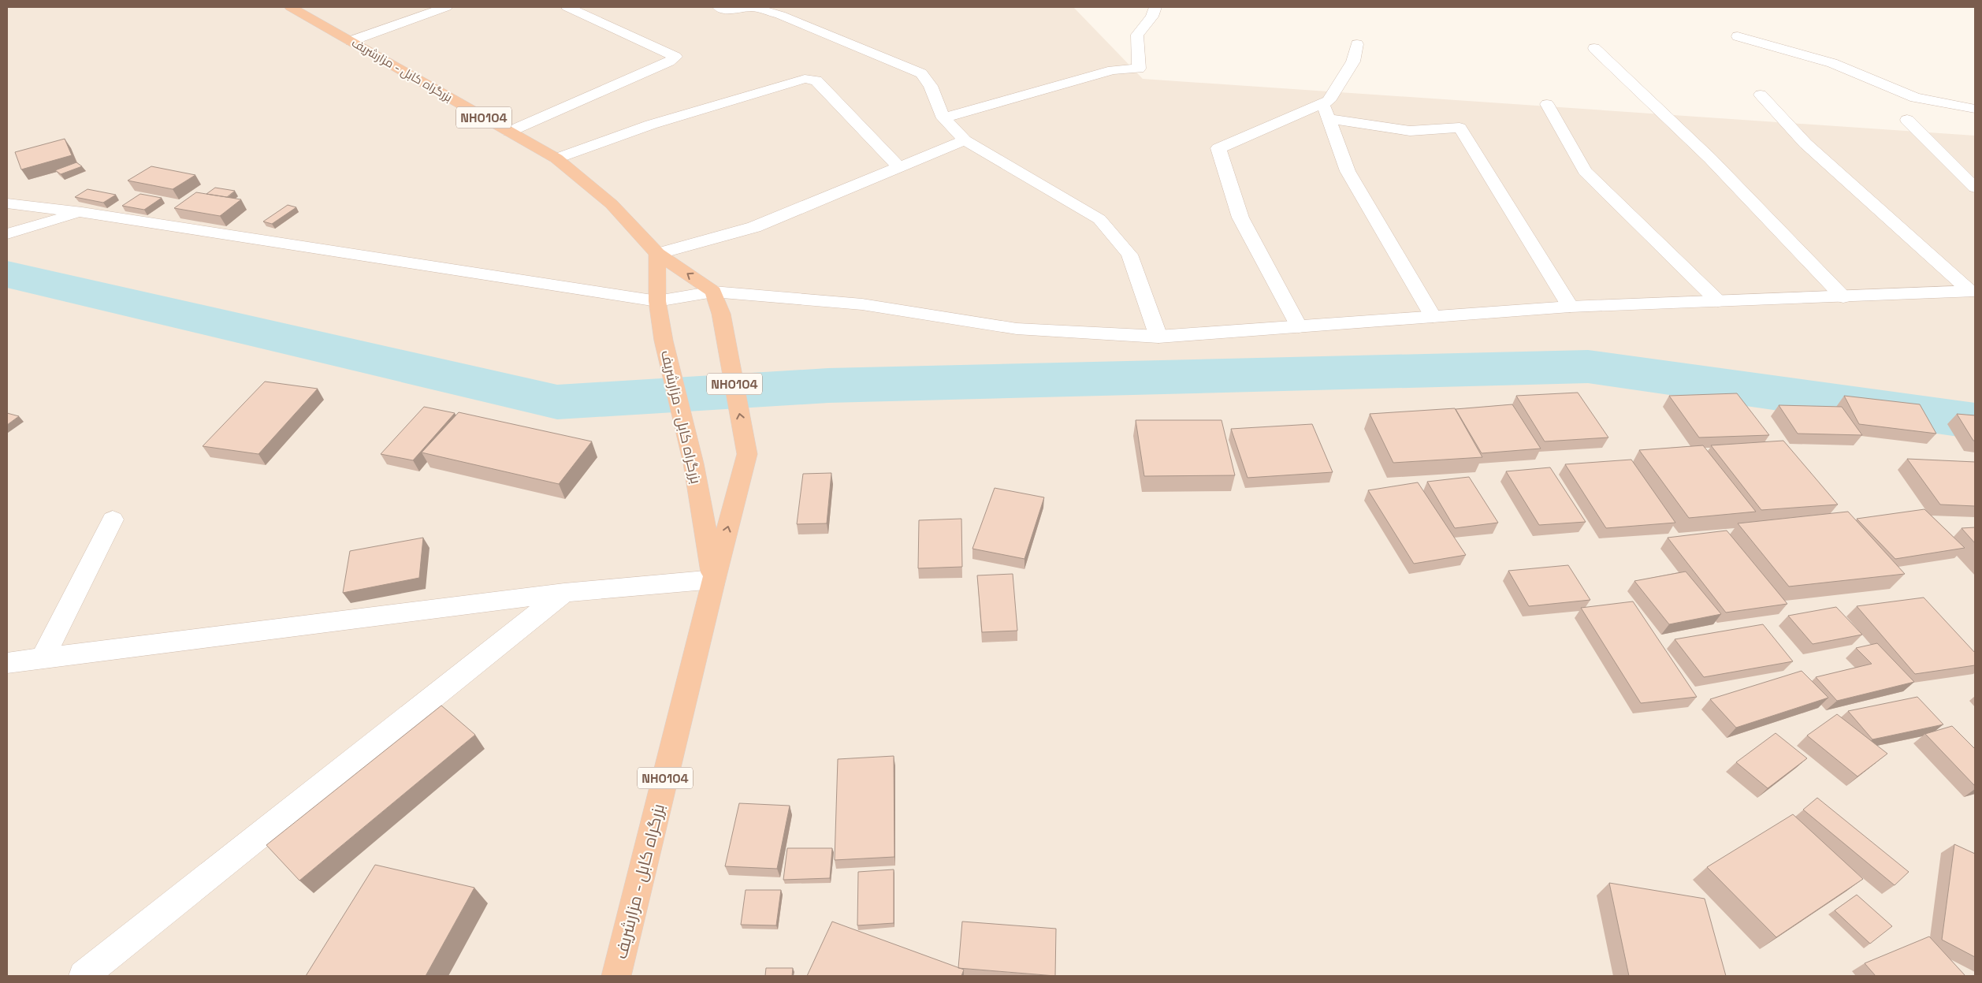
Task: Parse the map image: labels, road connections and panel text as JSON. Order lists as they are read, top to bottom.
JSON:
{
  "streets": {
    "highway": ["بزرگراه کابل - مزارشریف", "NH0104"]
  }
}
